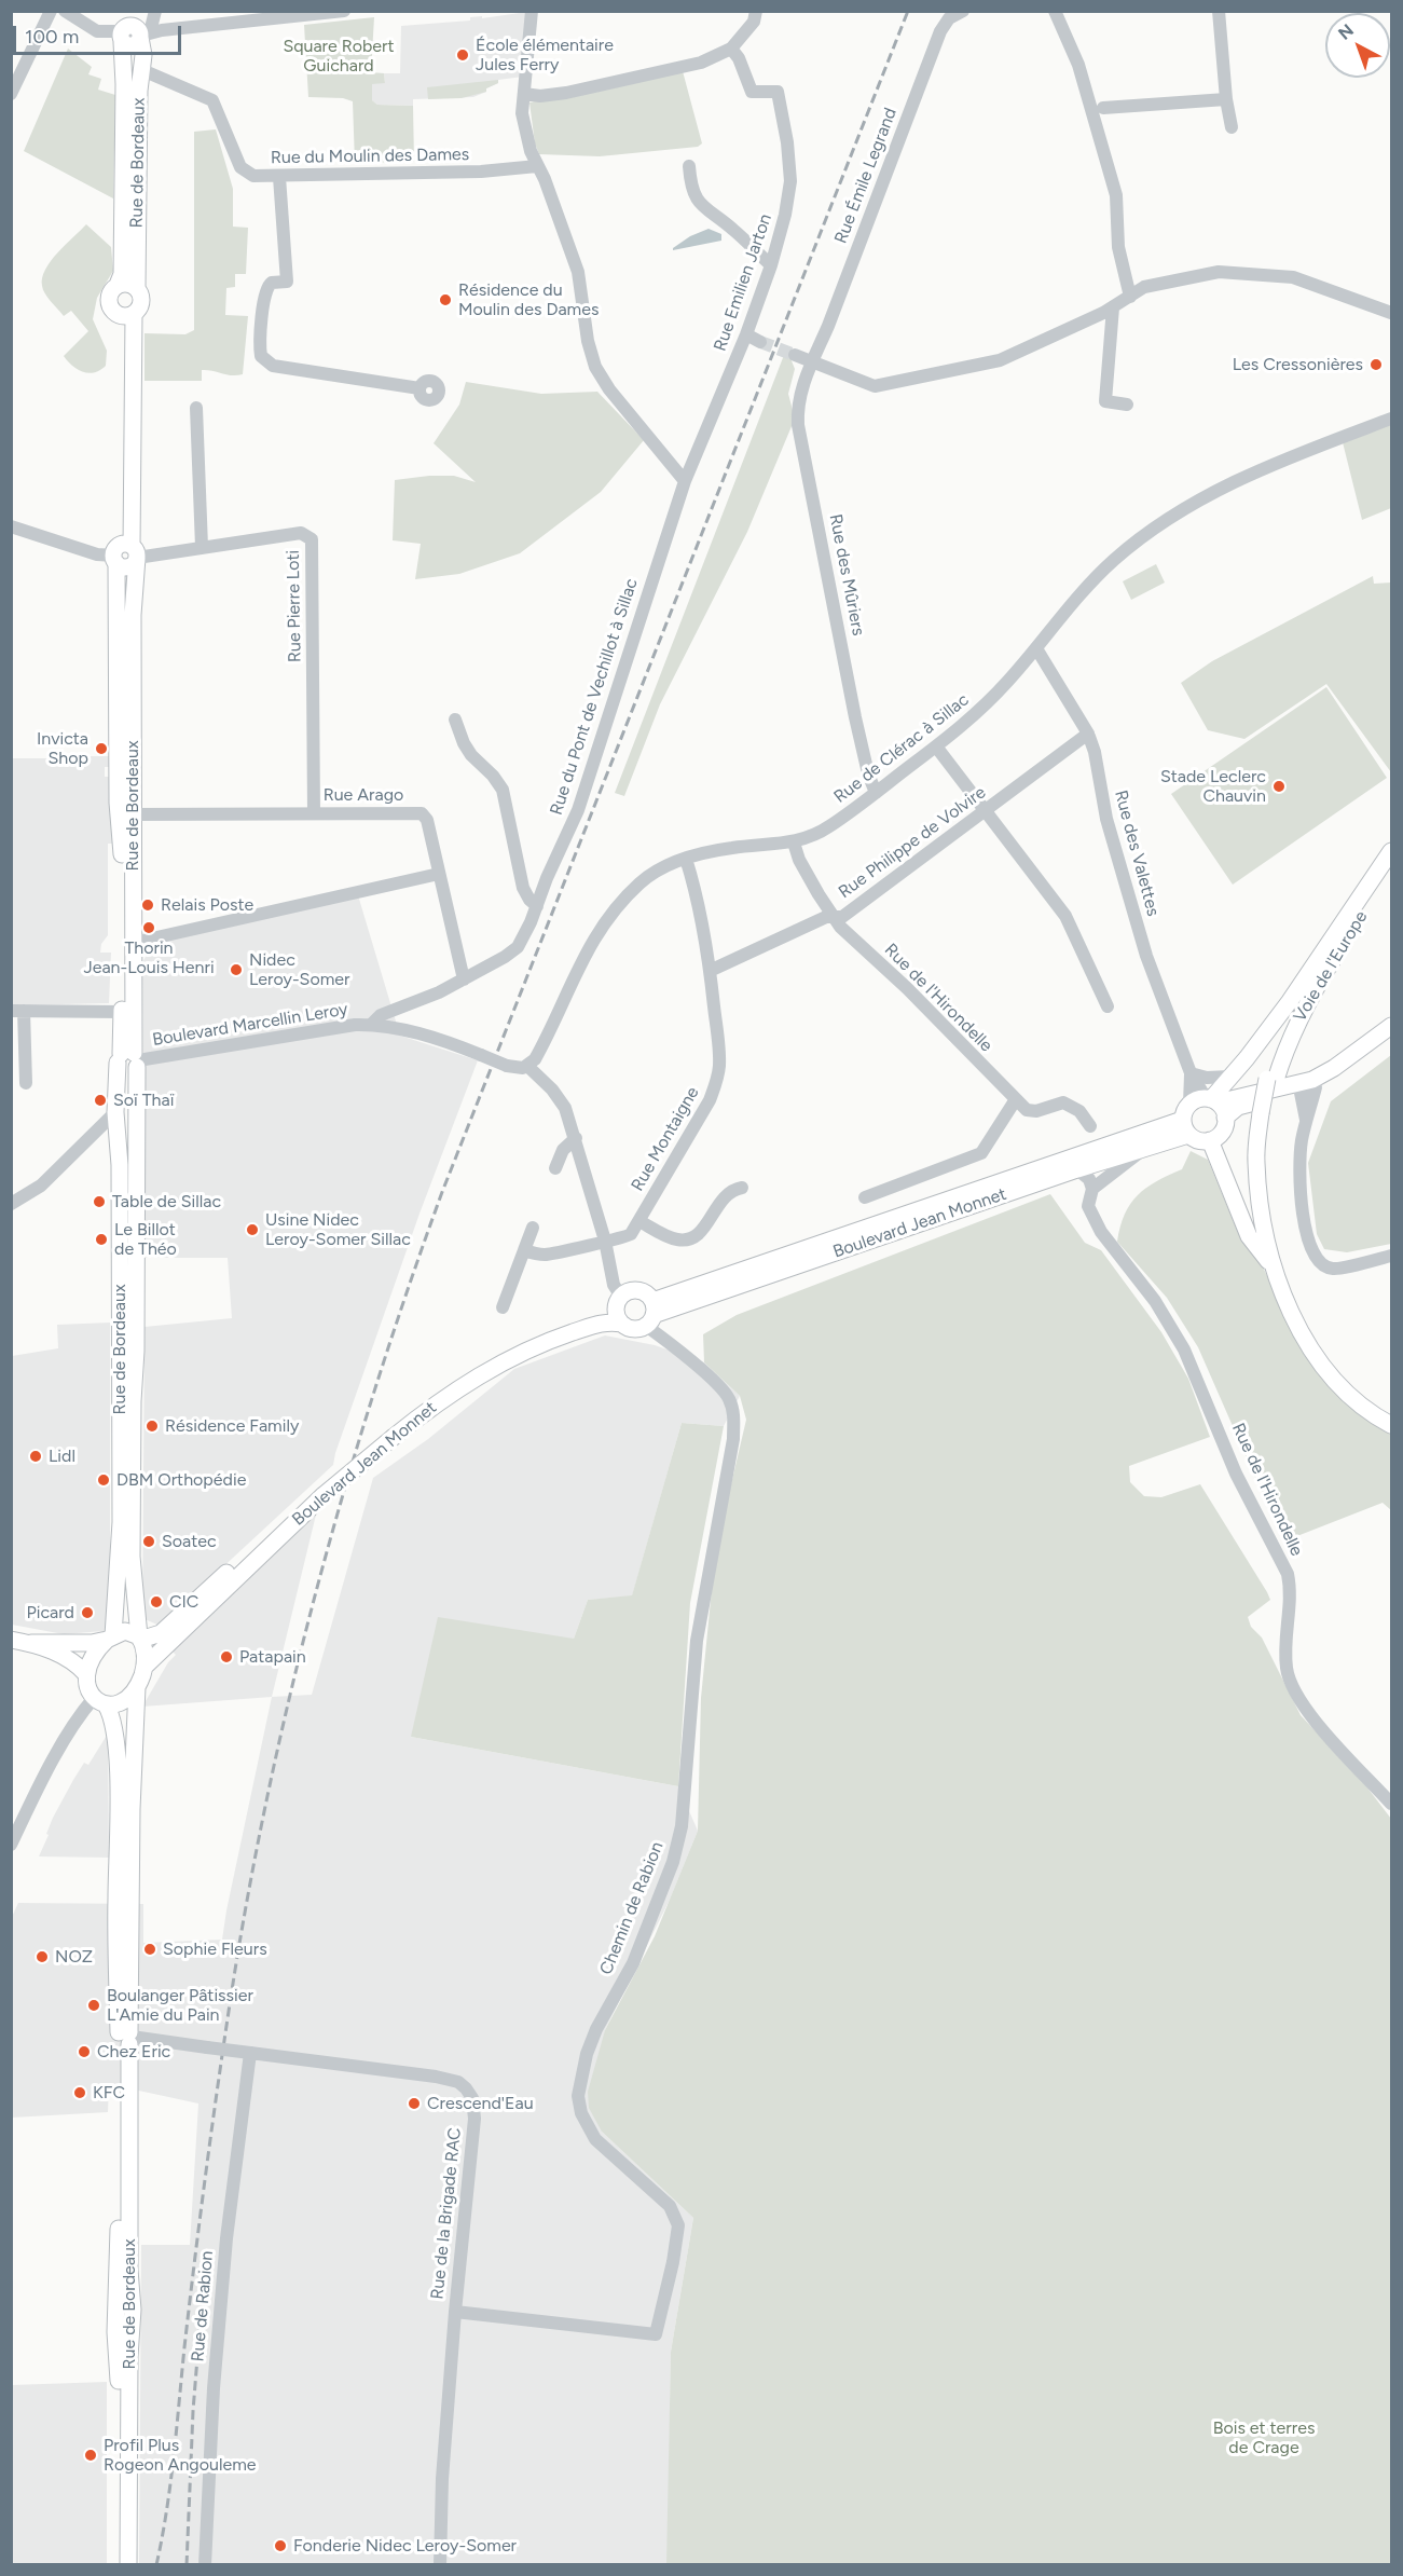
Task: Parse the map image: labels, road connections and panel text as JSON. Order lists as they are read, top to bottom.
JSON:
{
  "streets": {
    "main road": ["Rue de Bordeaux", "Voie de l'Europe", "Boulevard Jean Monnet"],
    "street": [
      "Rue du Moulin des Dames",
      "Rue Émile Legrand",
      "Rue Emilien Jarton",
      "Rue des Mûriers",
      "Rue Pierre Loti",
      "Rue du Pont de Vechillot à Sillac",
      "Rue de Clérac à Sillac",
      "Rue Arago",
      "Rue Philippe de Volvire",
      "Rue des Valettes",
      "Rue de l'Hirondelle",
      "Boulevard Marcellin Leroy",
      "Rue Montaigne",
      "Chemin de Rabion",
      "Rue de la Brigade RAC",
      "Rue de Rabion"
    ]
  },
  "crossings": [
    ["Rue du Moulin des Dames", "Rue de Bordeaux"],
    ["Rue de Bordeaux", "Rue Pierre Loti"],
    ["Rue de Bordeaux", "Rue Arago"],
    ["Rue de Bordeaux", "Boulevard Marcellin Leroy"],
    ["Rue de Bordeaux", "Boulevard Jean Monnet"],
    ["Rue Émile Legrand", "Rue des Mûriers"],
    ["Rue Emilien Jarton", "Rue du Pont de Vechillot à Sillac"],
    ["Rue des Mûriers", "Rue de Clérac à Sillac"],
    ["Rue Pierre Loti", "Rue Arago"],
    ["Rue du Pont de Vechillot à Sillac", "Rue Arago"],
    ["Rue du Pont de Vechillot à Sillac", "Boulevard Marcellin Leroy"],
    ["Rue de Clérac à Sillac", "Rue des Valettes"],
    ["Rue de Clérac à Sillac", "Rue de l'Hirondelle"],
    ["Rue de Clérac à Sillac", "Boulevard Marcellin Leroy"],
    ["Rue de Clérac à Sillac", "Rue Montaigne"],
    ["Rue Philippe de Volvire", "Rue des Valettes"],
    ["Rue Philippe de Volvire", "Rue de l'Hirondelle"],
    ["Rue Philippe de Volvire", "Rue Montaigne"],
    ["Rue de l'Hirondelle", "Boulevard Jean Monnet"],
    ["Boulevard Jean Monnet", "Chemin de Rabion"],
    ["Chemin de Rabion", "Rue de la Brigade RAC"],
    ["Rue de la Brigade RAC", "Rue de Rabion"]
  ],
  "parks": ["Square Robert Guichard", "Bois et terres de Crage"],
  "places": [
    "École élémentaire Jules Ferry",
    "Résidence du Moulin des Dames",
    "Les Cressonières",
    "Invicta Shop",
    "Stade Leclerc Chauvin",
    "Relais Poste",
    "Thorin Jean-Louis Henri",
    "Nidec Leroy-Somer",
    "Soï Thaï",
    "Table de Sillac",
    "Usine Nidec Leroy-Somer Sillac",
    "Le Billot de Théo",
    "Résidence Family",
    "Lidl",
    "DBM Orthopédie",
    "Soatec",
    "CIC",
    "Picard",
    "Patapain",
    "Sophie Fleurs",
    "NOZ",
    "Boulanger Pâtissier L'Amie du Pain",
    "Chez Eric",
    "KFC",
    "Crescend'Eau",
    "Profil Plus Rogeon Angouleme",
    "Fonderie Nidec Leroy-Somer"
  ],
  "scale_bar": "100 m",
  "north": "top left"
}
